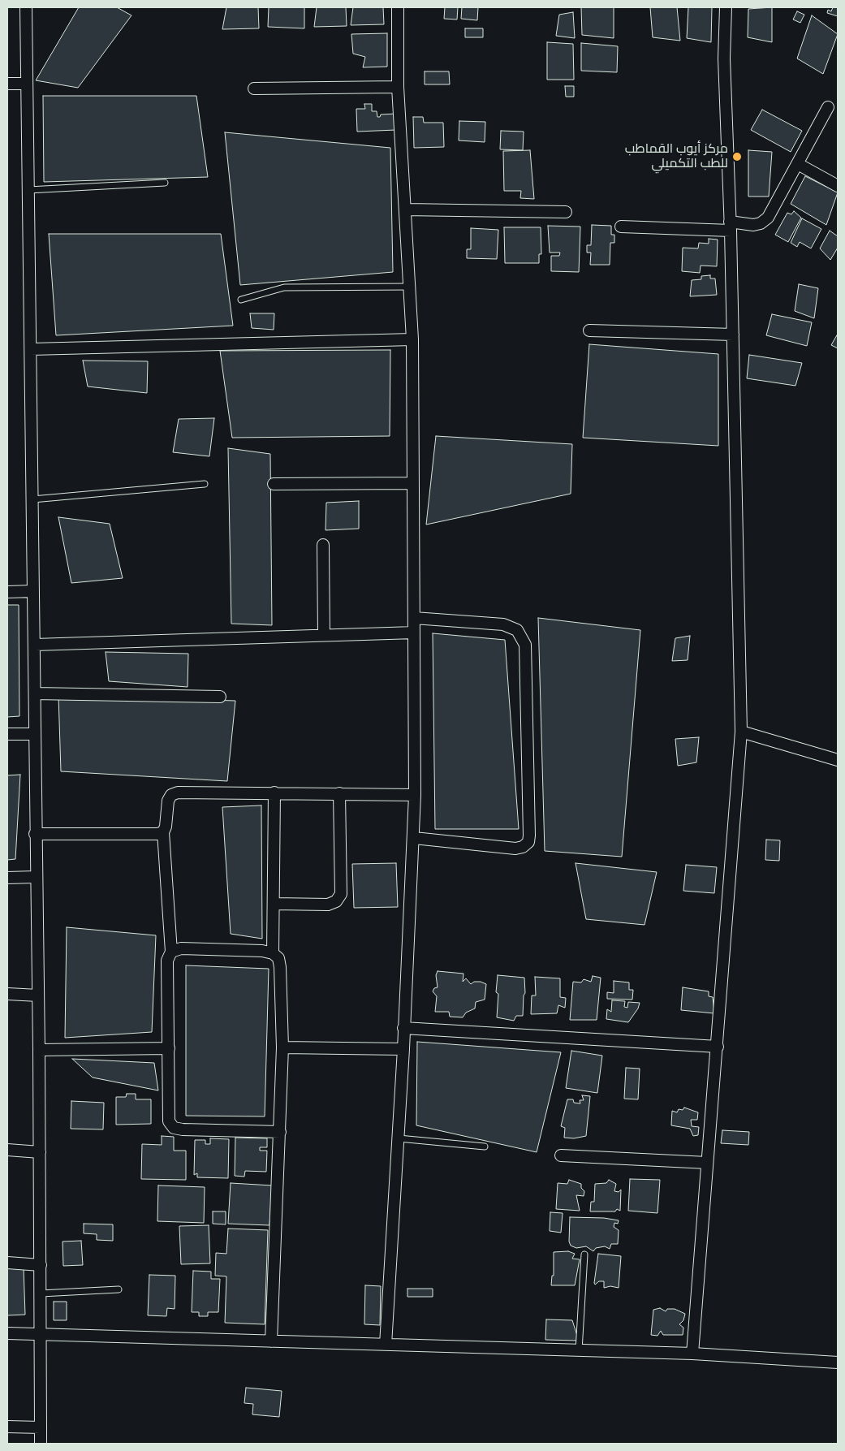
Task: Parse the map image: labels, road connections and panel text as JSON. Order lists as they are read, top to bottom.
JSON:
{
  "places": ["مركز أيوب القماطب للطب التكميلي"]
}
